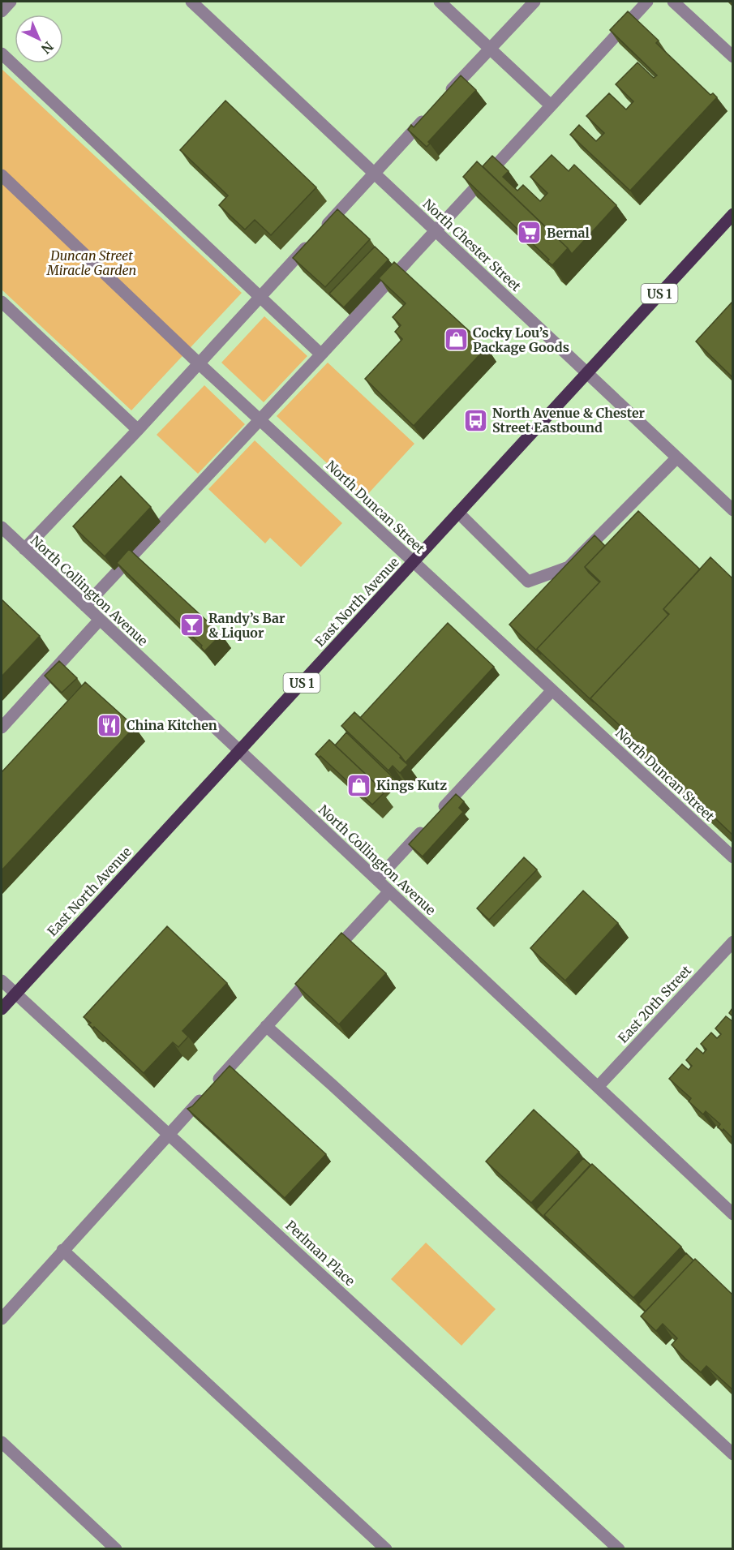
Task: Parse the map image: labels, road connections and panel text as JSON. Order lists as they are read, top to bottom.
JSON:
{
  "streets": {
    "main road": ["US 1", "East North Avenue"],
    "street": [
      "North Chester Street",
      "North Duncan Street",
      "North Collington Avenue",
      "East 20th Street",
      "Perlman Place"
    ]
  },
  "crossings": [
    ["North Chester Street", "East North Avenue"],
    ["North Duncan Street", "East North Avenue"],
    ["North Collington Avenue", "East North Avenue"],
    ["North Collington Avenue", "East 20th Street"],
    ["East North Avenue", "Perlman Place"]
  ],
  "parks": ["Duncan Street Miracle Garden"],
  "places": {
    "supermarket": ["Bernal"],
    "shop": ["Cocky Lou’s Package Goods", "Kings Kutz"],
    "bus stop": ["North Avenue & Chester Street Eastbound"],
    "bar": ["Randy’s Bar & Liquor"],
    "restaurant": ["China Kitchen"]
  },
  "north": "bottom right"
}
